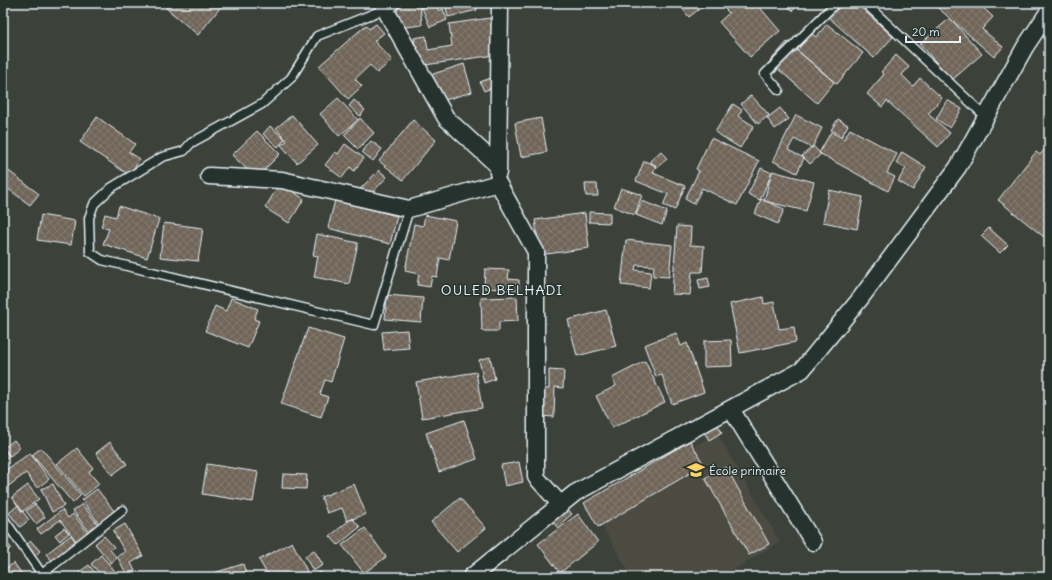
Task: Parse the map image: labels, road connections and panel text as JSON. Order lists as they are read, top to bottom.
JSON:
{
  "districts": ["OULED BELHADI"],
  "places": {
    "school or university": ["École primaire"]
  },
  "scale_bar": "20 m"
}
